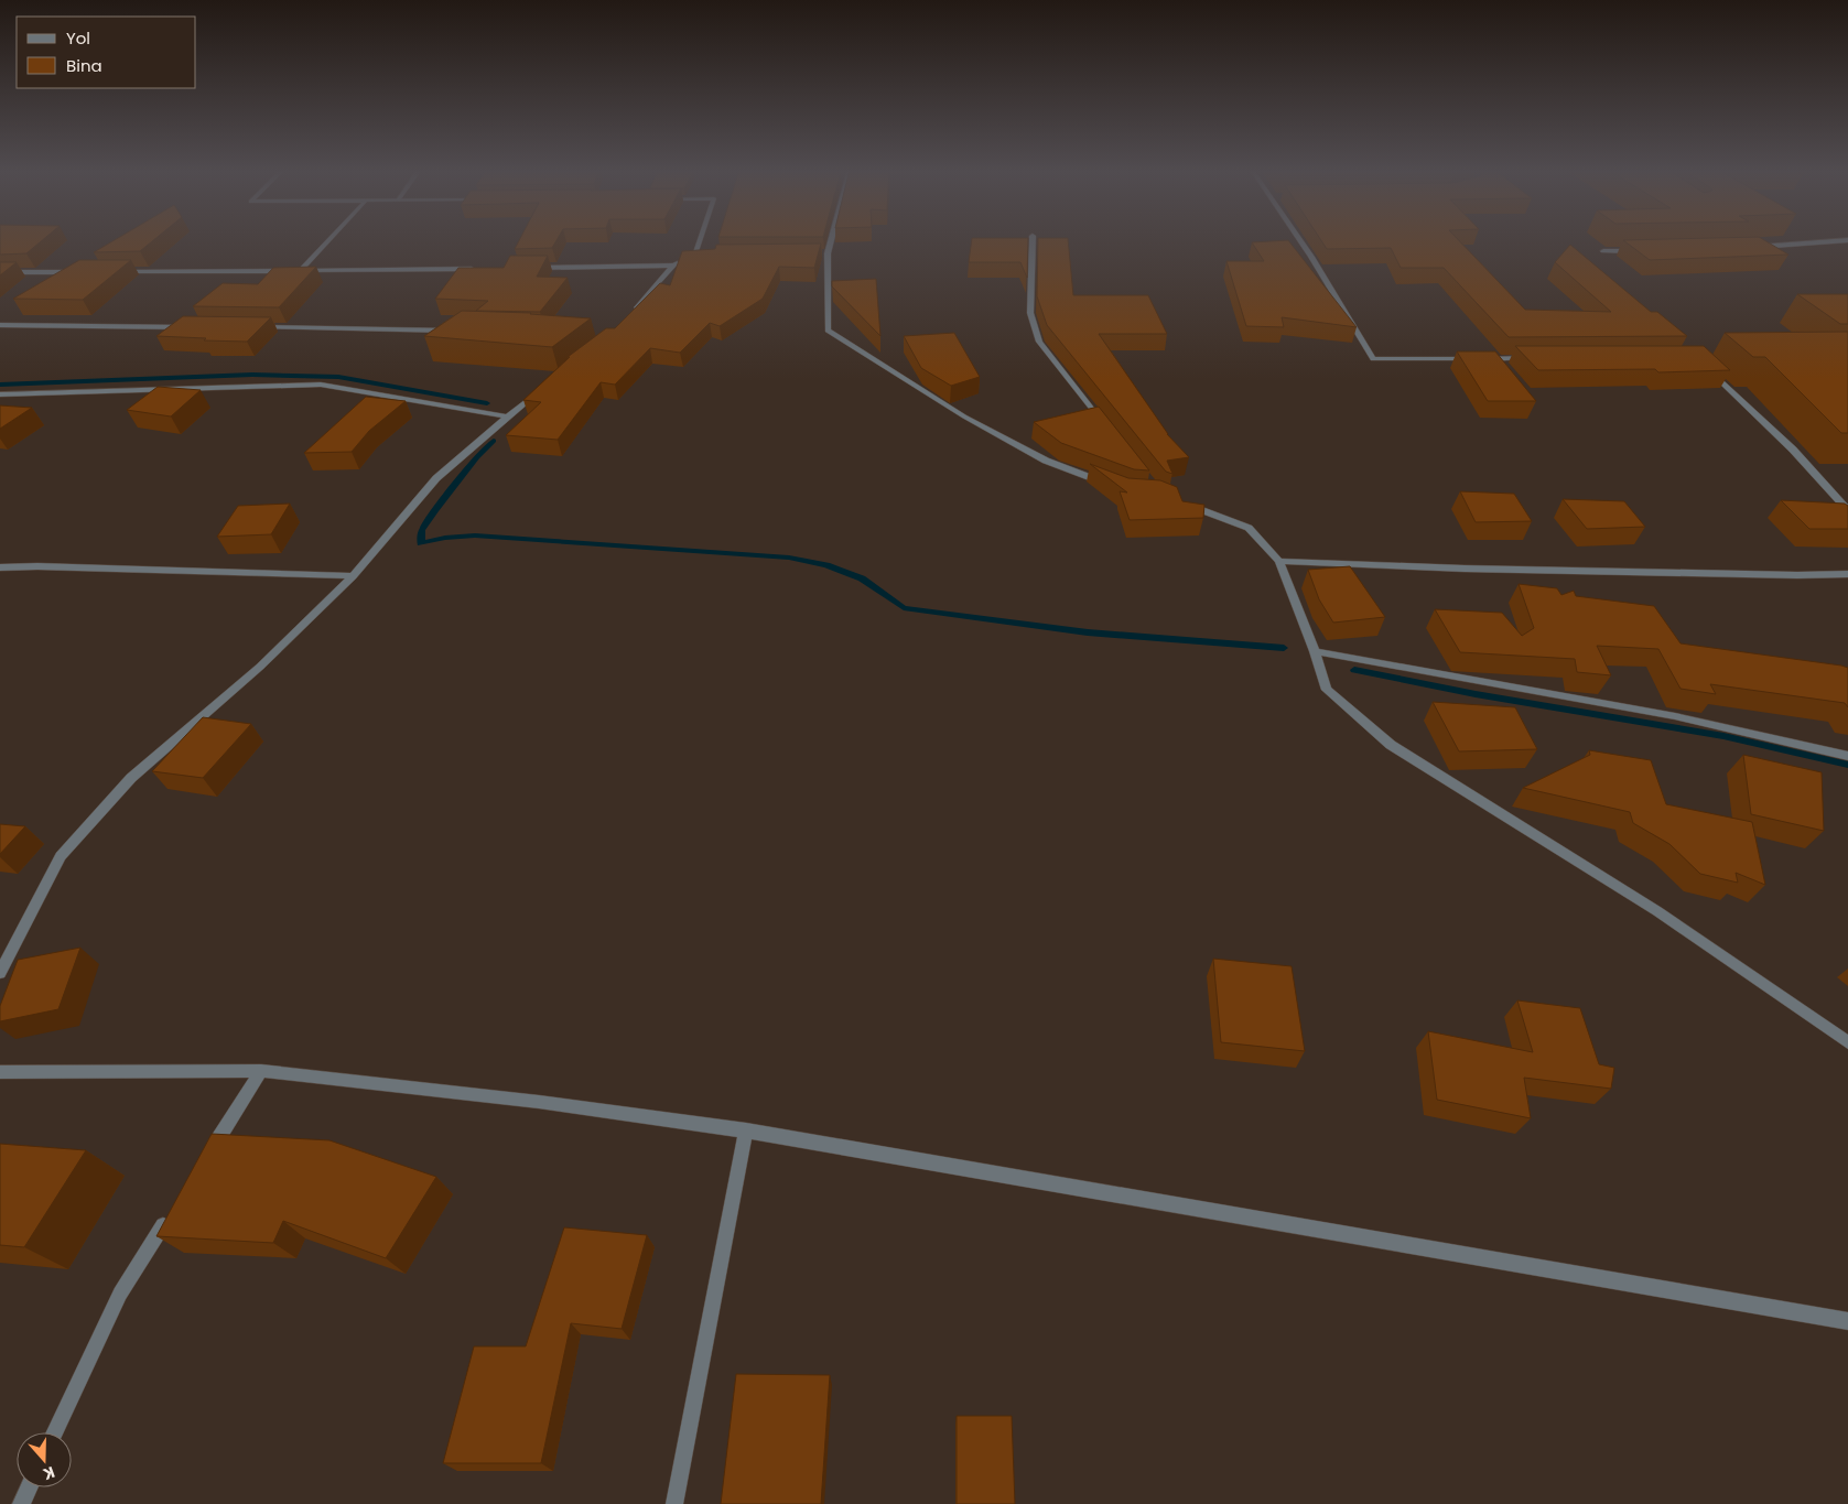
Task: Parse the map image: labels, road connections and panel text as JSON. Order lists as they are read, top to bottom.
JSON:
{
  "legend": ["Yol", "Bina"],
  "north": "bottom"
}
